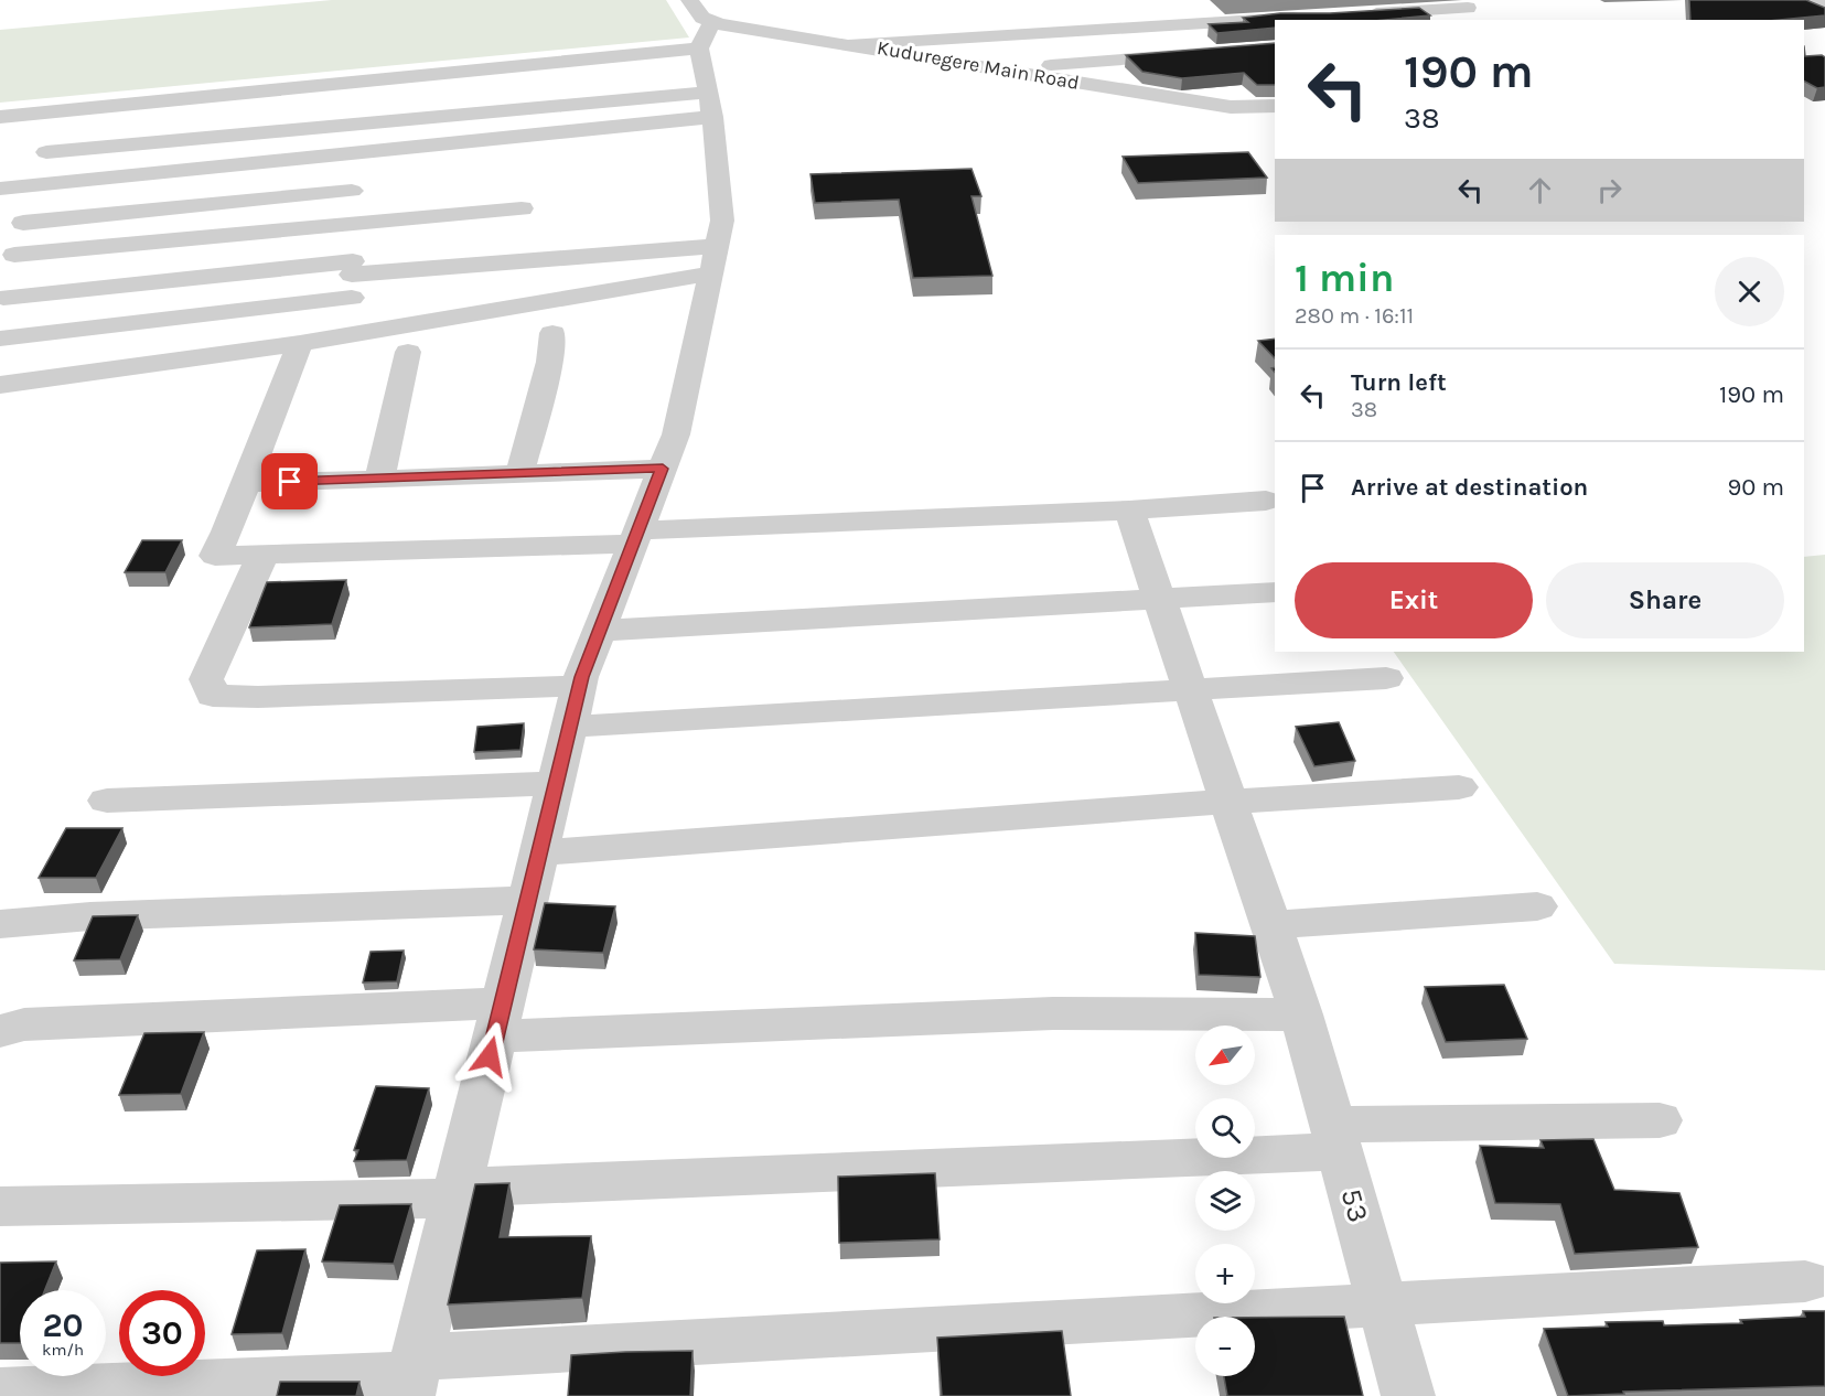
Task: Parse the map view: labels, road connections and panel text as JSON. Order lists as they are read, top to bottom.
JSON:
{
  "streets": {
    "street": ["Kuduregere Main Road", "53"]
  },
  "north": "bottom left",
  "page": {
    "turn": ["190 m", "38"],
    "heading": ["1 min", "280 m · 16:11"],
    "list": [
      {
        "name": "Turn left",
        "note": "38",
        "value": "190 m"
      },
      {
        "name": "Arrive at destination",
        "value": "90 m"
      }
    ],
    "buttons": ["Exit", "Share"],
    "map_buttons": ["+", "−"],
    "speed": "20 km/h",
    "limit": "30"
  }
}
